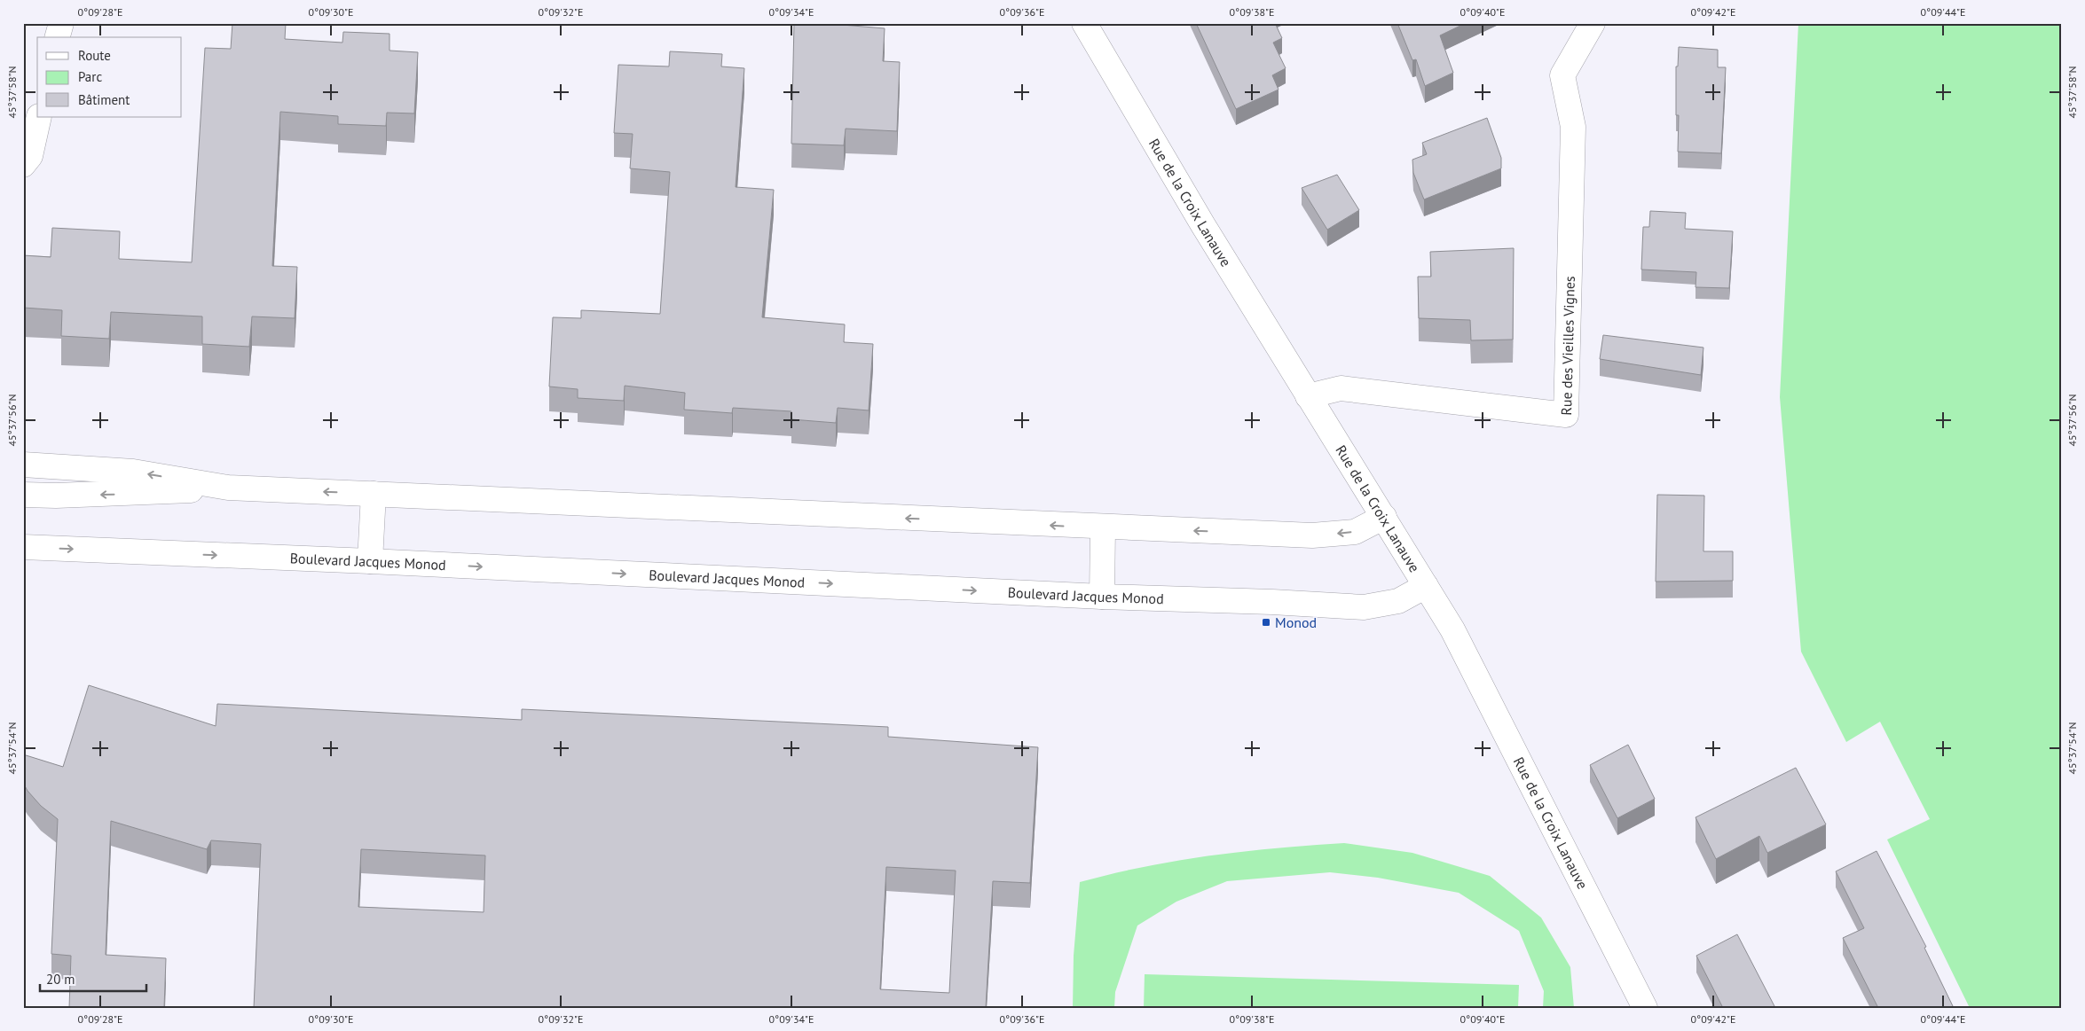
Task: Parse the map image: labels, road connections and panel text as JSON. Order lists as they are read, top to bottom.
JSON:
{
  "streets": {
    "street": ["Rue de la Croix Lanauve", "Rue des Vieilles Vignes", "Boulevard Jacques Monod"]
  },
  "crossings": [
    ["Rue de la Croix Lanauve", "Rue des Vieilles Vignes"],
    ["Rue de la Croix Lanauve", "Boulevard Jacques Monod"]
  ],
  "places": {
    "transit": ["Monod"]
  },
  "legend": ["Route", "Parc", "Bâtiment"],
  "scale_bar": "20 m",
  "coordinates": [
    "0°09'28\"E",
    "0°09'30\"E",
    "0°09'32\"E",
    "0°09'34\"E",
    "0°09'36\"E",
    "0°09'38\"E",
    "0°09'40\"E",
    "0°09'42\"E",
    "0°09'44\"E",
    "45°37'58\"N",
    "45°37'56\"N",
    "45°37'54\"N"
  ]
}
